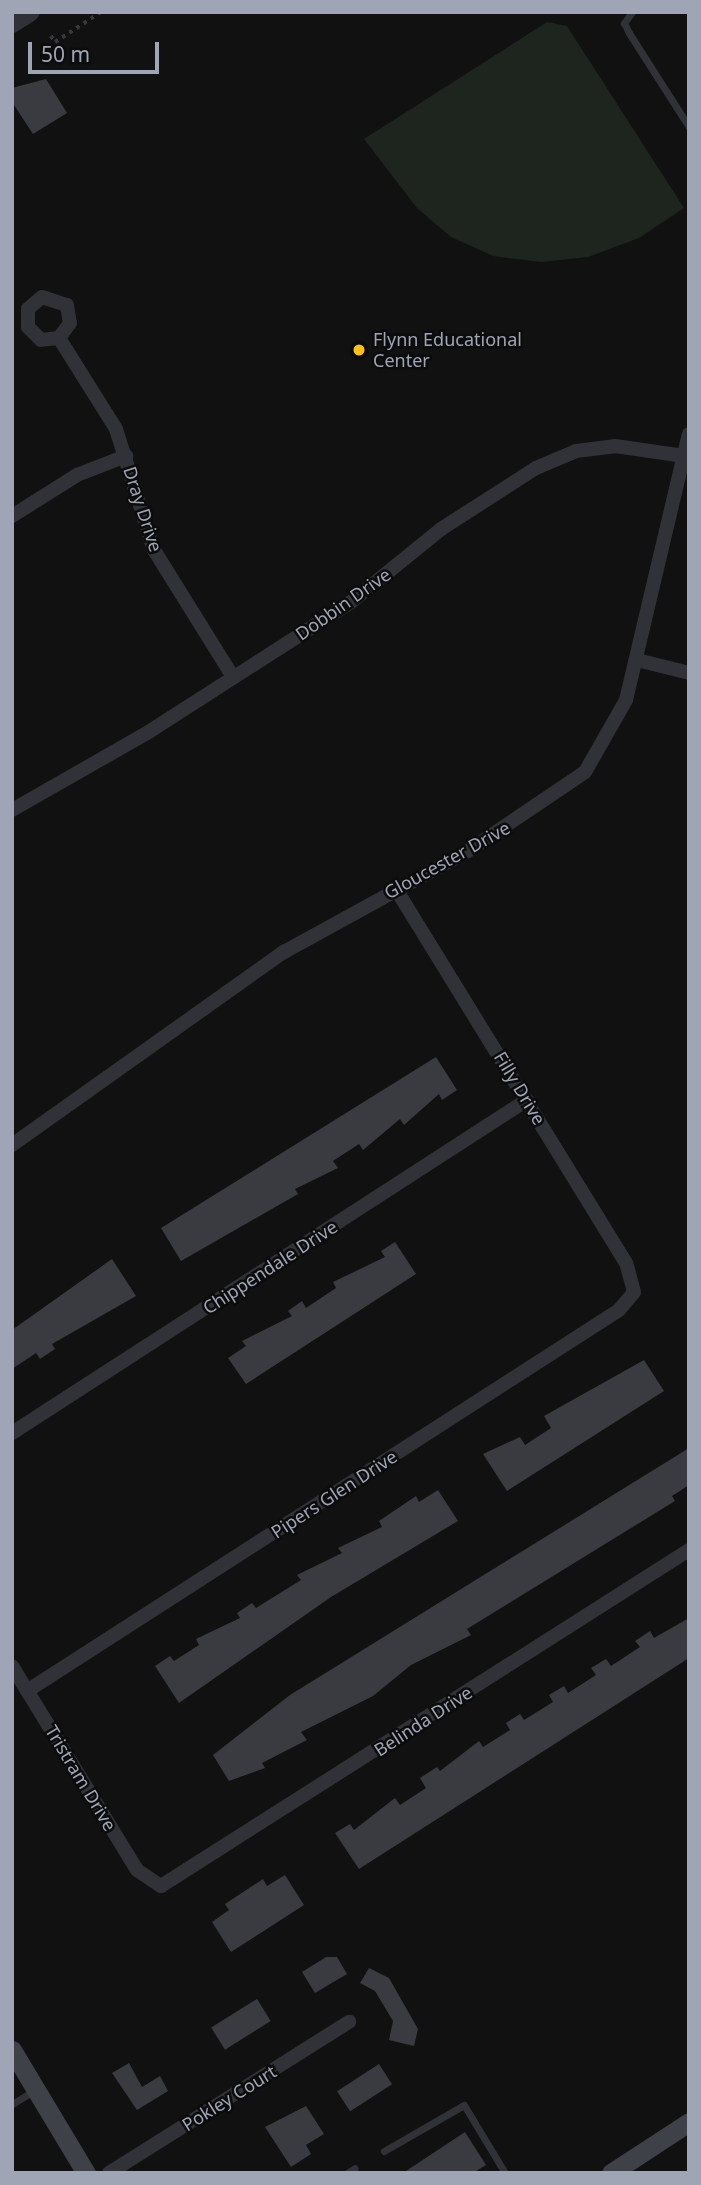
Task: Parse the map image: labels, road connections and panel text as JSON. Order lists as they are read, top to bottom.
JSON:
{
  "streets": {
    "street": [
      "Dray Drive",
      "Dobbin Drive",
      "Gloucester Drive",
      "Filly Drive",
      "Chippendale Drive",
      "Pipers Glen Drive",
      "Belinda Drive",
      "Tristram Drive",
      "Pokley Court"
    ]
  },
  "crossings": [
    ["Dray Drive", "Dobbin Drive"],
    ["Dobbin Drive", "Gloucester Drive"],
    ["Gloucester Drive", "Filly Drive"],
    ["Filly Drive", "Chippendale Drive"],
    ["Filly Drive", "Pipers Glen Drive"],
    ["Pipers Glen Drive", "Tristram Drive"],
    ["Belinda Drive", "Tristram Drive"]
  ],
  "places": ["Flynn Educational Center"],
  "scale_bar": "50 m"
}
